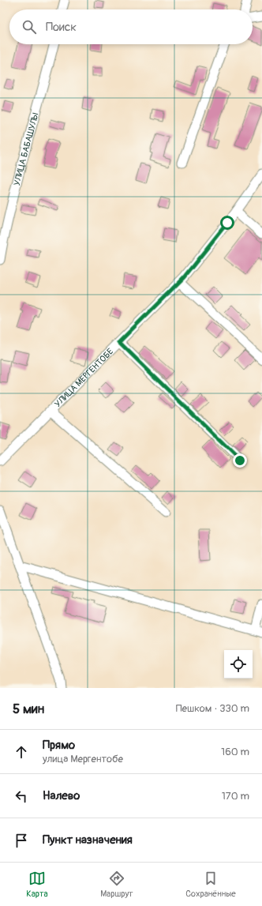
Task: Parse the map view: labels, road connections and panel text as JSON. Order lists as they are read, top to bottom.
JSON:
{
  "streets": {
    "street": ["УЛИЦА БАБАШУЛЫ", "УЛИЦА МЕРГЕНТОБЕ"]
  },
  "page": {
    "search": "Поиск",
    "heading": ["5 мин", "Пешком · 330 m"],
    "list": [
      ["Прямо", "улица Мергентобе", "160 m"],
      ["Налево", "170 m"],
      "Пункт назначения"
    ],
    "nav": ["Карта", "Маршрут", "Сохранённые"]
  }
}
